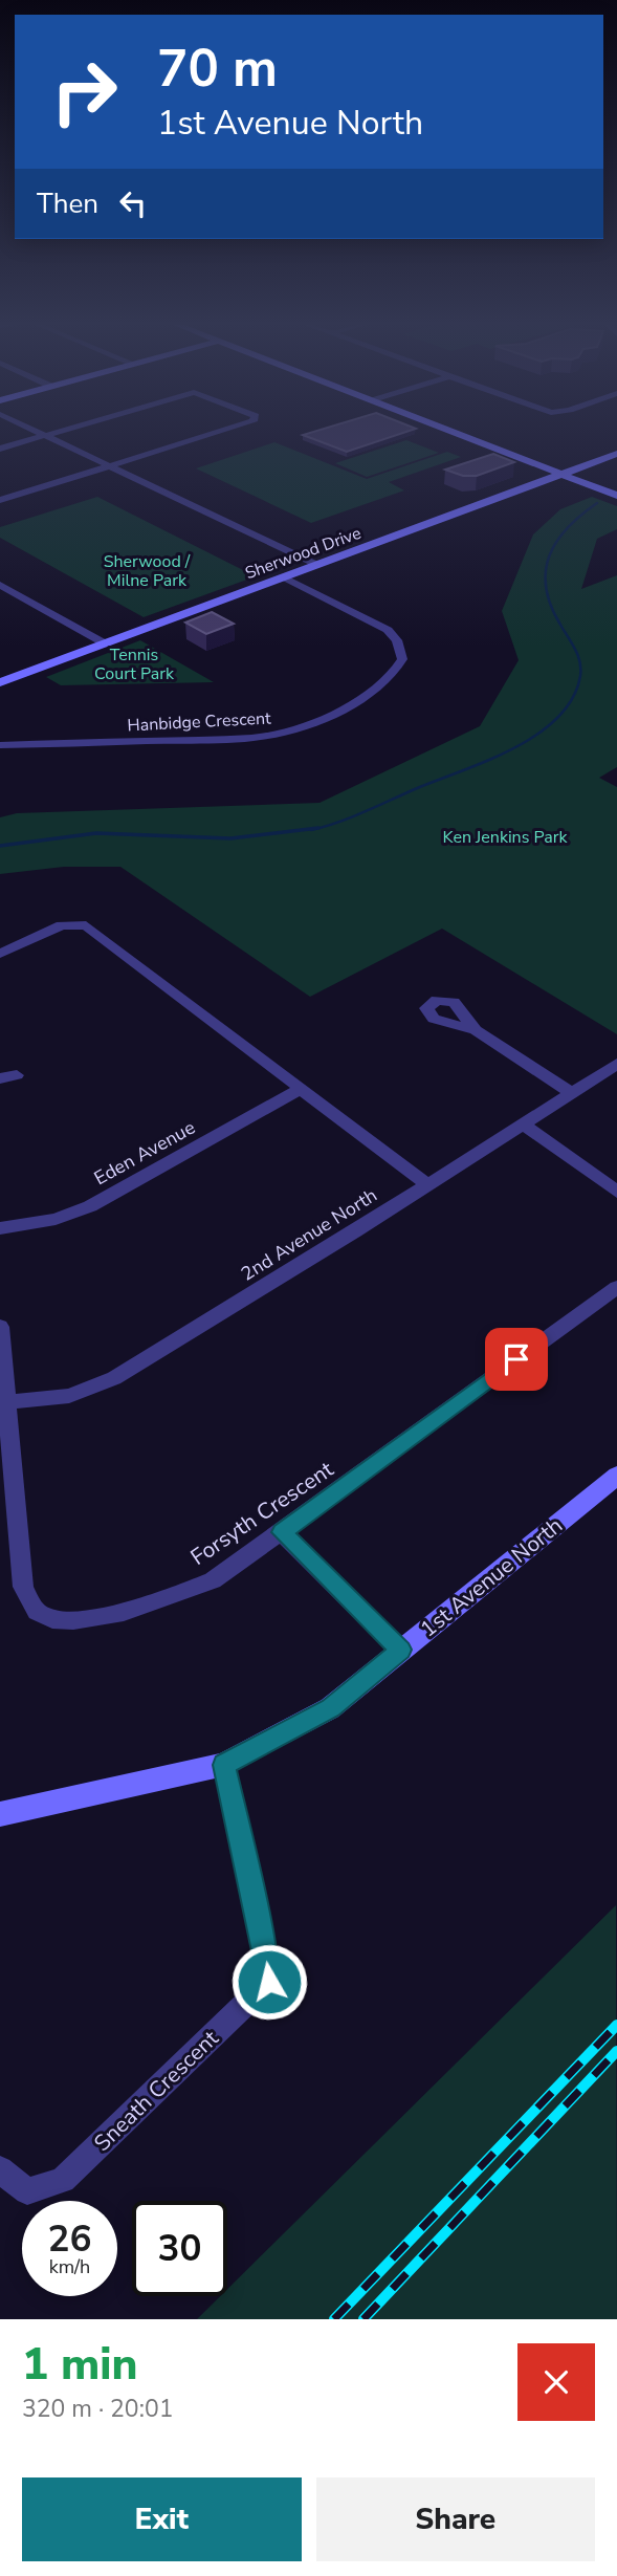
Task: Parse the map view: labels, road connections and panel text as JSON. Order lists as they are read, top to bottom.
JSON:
{
  "streets": {
    "street": [
      "Sherwood Drive",
      "Hanbidge Crescent",
      "Eden Avenue",
      "2nd Avenue North",
      "Forsyth Crescent",
      "1st Avenue North",
      "Sneath Crescent"
    ]
  },
  "crossings": [
    ["Sherwood Drive", "Hanbidge Crescent"],
    ["2nd Avenue North", "Forsyth Crescent"],
    ["1st Avenue North", "Sneath Crescent"]
  ],
  "parks": ["Sherwood / Milne Park", "Tennis Court Park", "Ken Jenkins Park"],
  "page": {
    "turn": ["70 m", "1st Avenue North"],
    "then": "Then",
    "speed": "26 km/h",
    "limit": "30",
    "heading": ["1 min", "320 m · 20:01"],
    "buttons": ["Exit", "Share"]
  }
}
